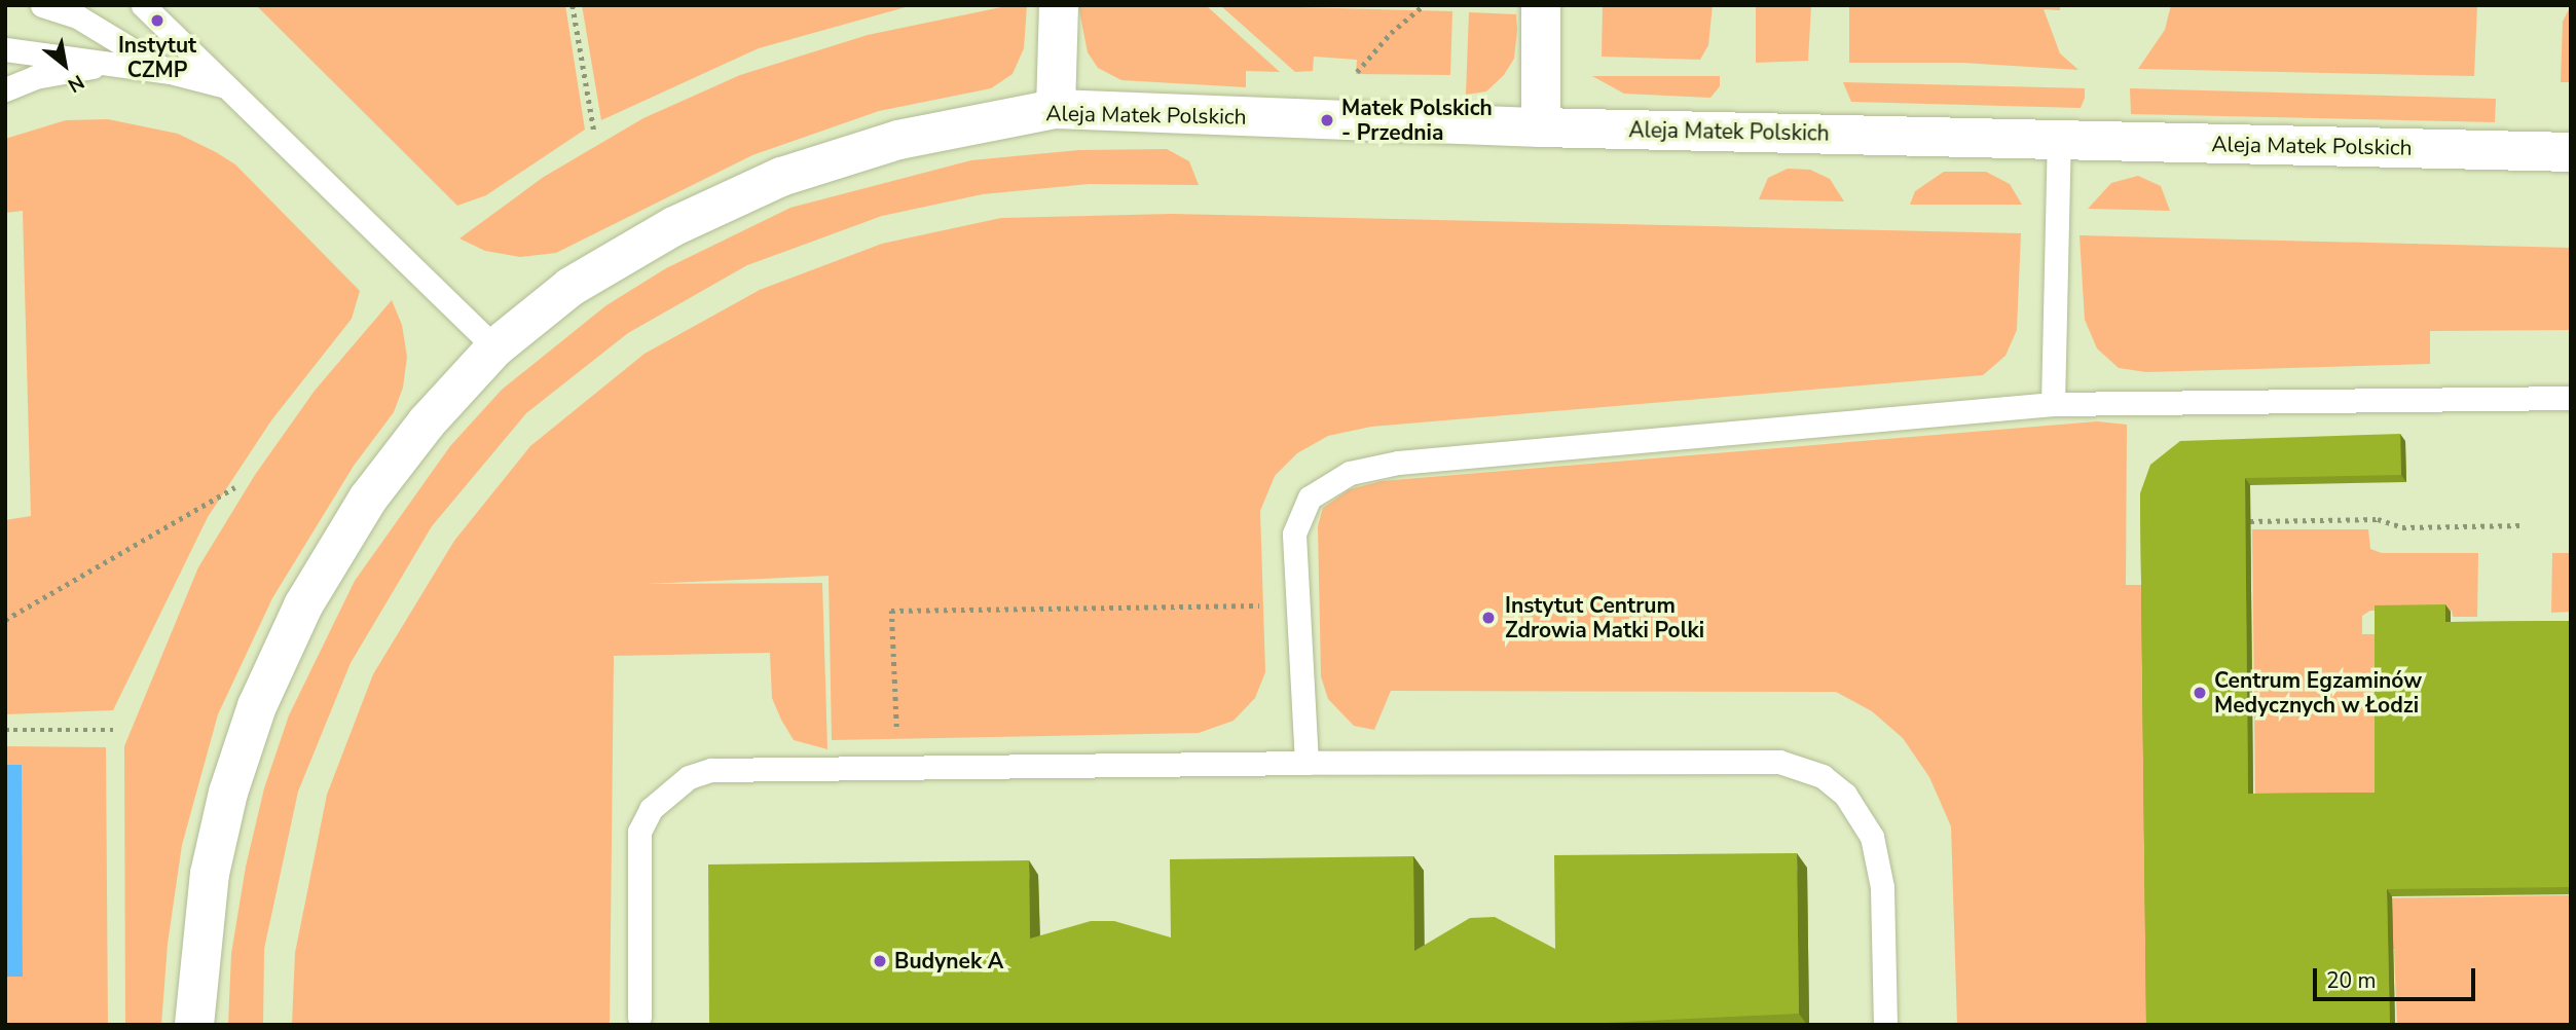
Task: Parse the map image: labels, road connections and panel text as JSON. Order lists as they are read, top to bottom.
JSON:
{
  "streets": {
    "street": ["Aleja Matek Polskich"]
  },
  "places": [
    "Instytut CZMP",
    "Matek Polskich - Przednia",
    "Instytut Centrum Zdrowia Matki Polki",
    "Centrum Egzaminów Medycznych w Łodzi",
    "Budynek A"
  ],
  "scale_bar": "20 m",
  "north": "bottom right"
}
